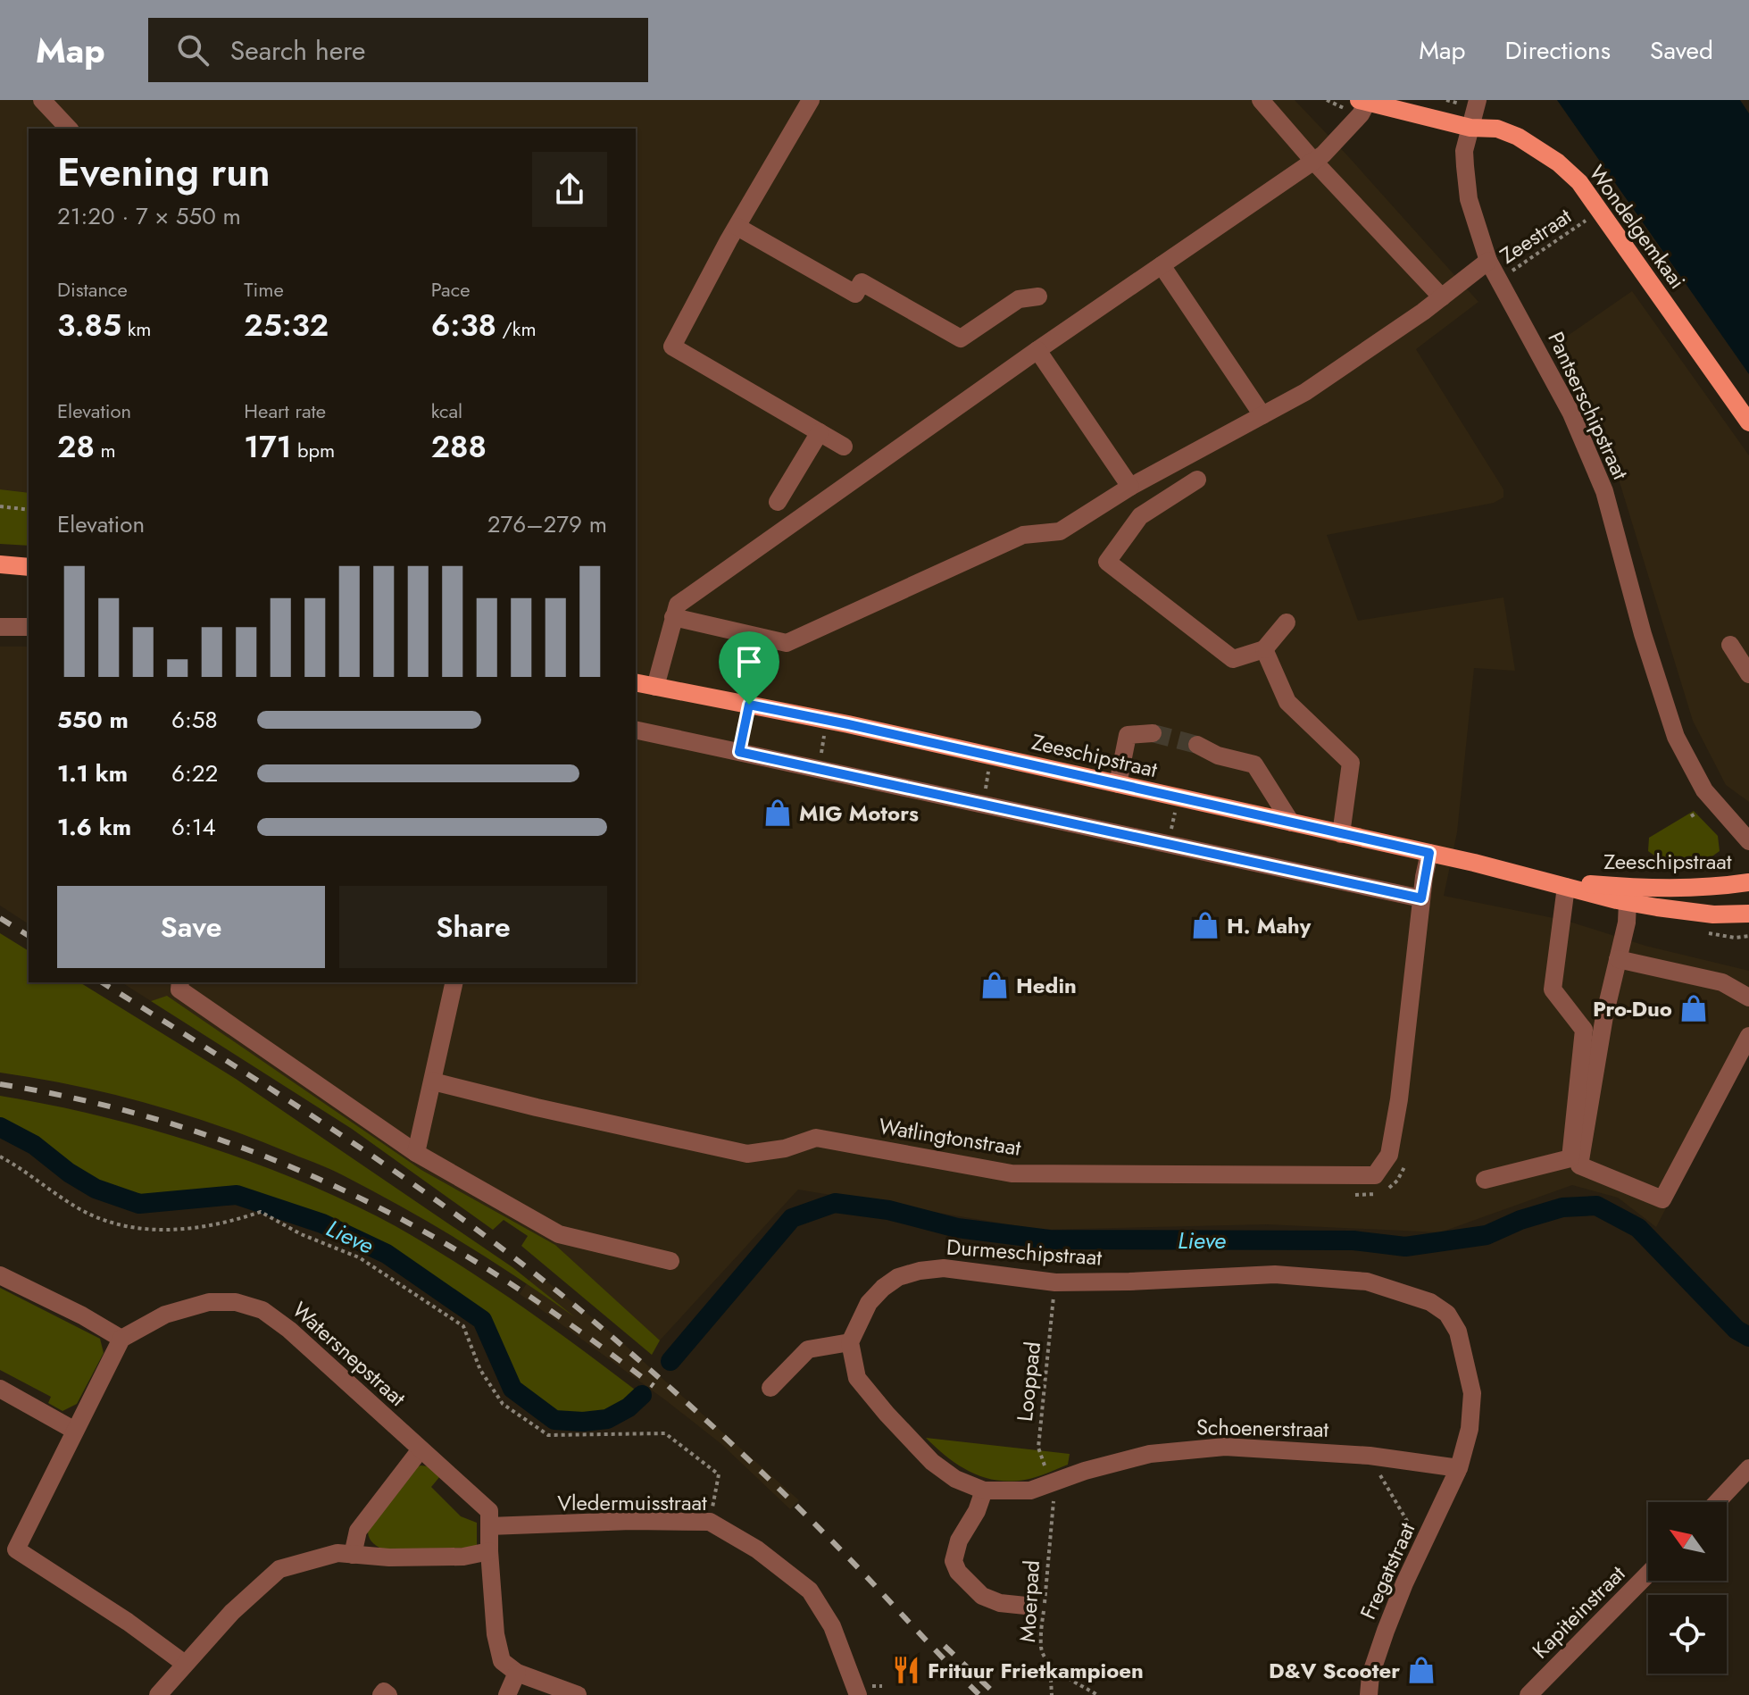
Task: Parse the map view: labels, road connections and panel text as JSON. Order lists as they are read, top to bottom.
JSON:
{
  "streets": {
    "main road": ["Wondelgemkaai", "Zeeschipstraat"],
    "street": [
      "Pantserschipstraat",
      "Watlingtonstraat",
      "Durmeschipstraat",
      "Watersnepstraat",
      "Schoenerstraat",
      "Vledermuisstraat",
      "Fregatstraat",
      "Kapiteinstraat"
    ],
    "path": ["Zeestraat", "Looppad", "Moerpad"]
  },
  "crossings": [
    ["Wondelgemkaai", "Pantserschipstraat"],
    ["Zeestraat", "Pantserschipstraat"],
    ["Zeeschipstraat", "Watlingtonstraat"],
    ["Durmeschipstraat", "Looppad"],
    ["Durmeschipstraat", "Schoenerstraat"],
    ["Durmeschipstraat", "Fregatstraat"],
    ["Watersnepstraat", "Vledermuisstraat"],
    ["Looppad", "Schoenerstraat"],
    ["Looppad", "Moerpad"],
    ["Schoenerstraat", "Fregatstraat"],
    ["Schoenerstraat", "Moerpad"]
  ],
  "water": ["Lieve"],
  "places": {
    "shop": [
      "MIG Motors",
      "H. Mahy",
      "Hedin",
      "Pro-Duo",
      "D&V Scooter"
    ],
    "restaurant": ["Frituur Frietkampioen"]
  },
  "north": "top left",
  "page": {
    "header": "Map",
    "search": "Search here",
    "nav": ["Map", "Directions", "Saved"],
    "heading": ["Evening run", "21:20 · 7 × 550 m"],
    "stats": [
      ["Distance", "3.85 km"],
      ["Time", "25:32"],
      ["Pace", "6:38 /km"],
      ["Elevation", "28 m"],
      ["Heart rate", "171 bpm"],
      ["kcal", "288"]
    ],
    "chart": ["Elevation", "276–279 m"],
    "list": [
      {
        "name": "550 m",
        "note": "6:58"
      },
      {
        "name": "1.1 km",
        "note": "6:22"
      },
      {
        "name": "1.6 km",
        "note": "6:14"
      }
    ],
    "buttons": ["Save", "Share"]
  }
}
